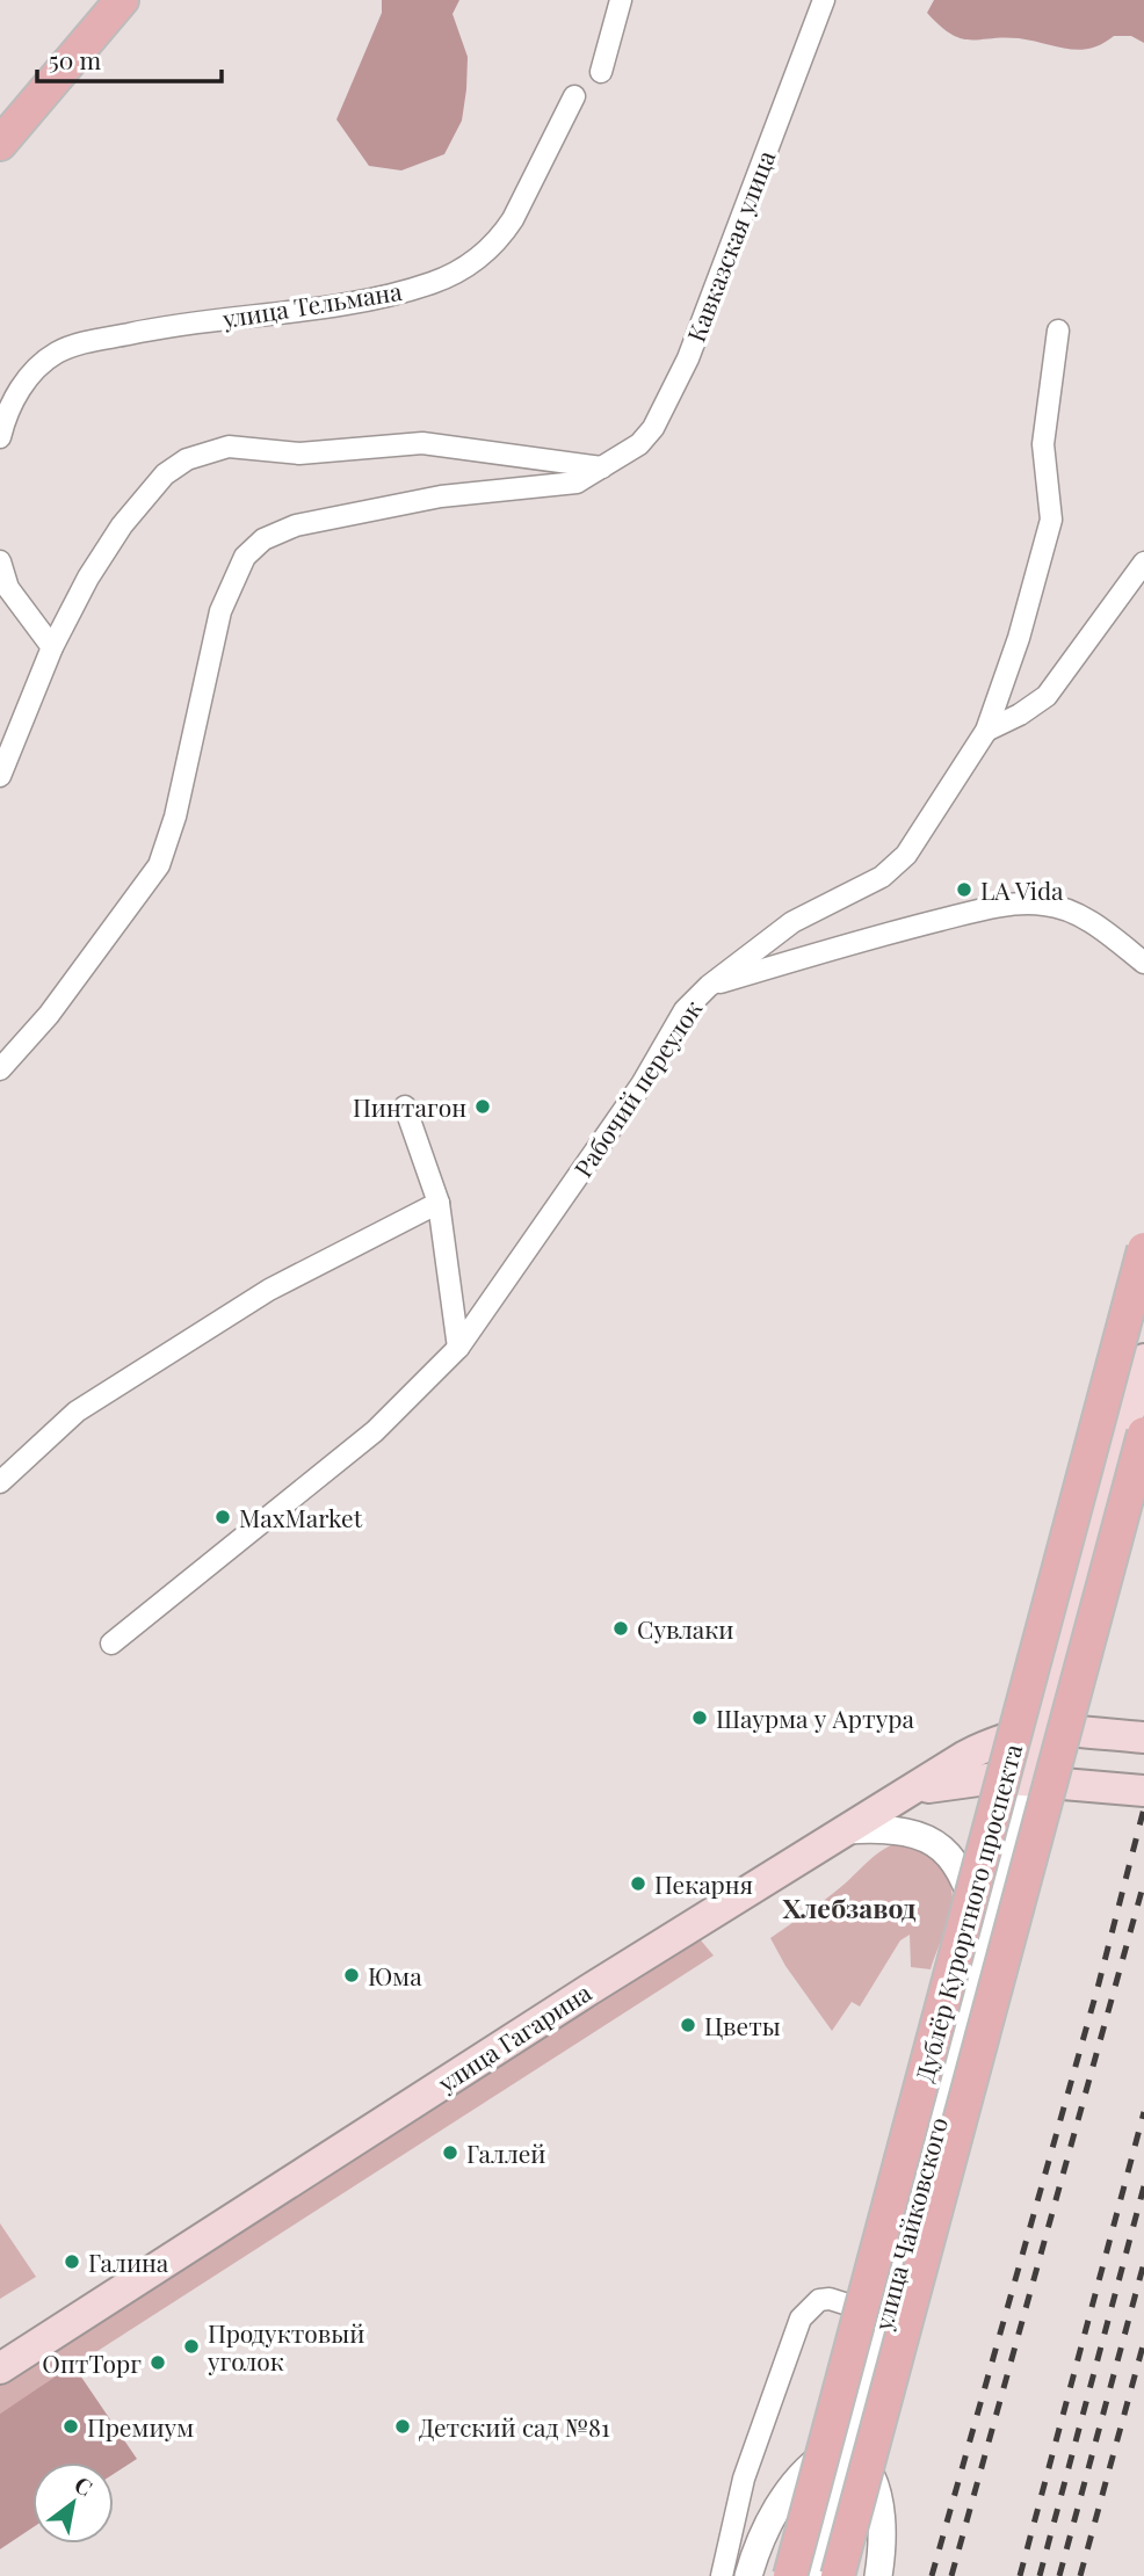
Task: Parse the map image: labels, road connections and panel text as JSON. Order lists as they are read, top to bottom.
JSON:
{
  "streets": {
    "main road": ["Дублёр Курортного проспекта", "улица Гагарина", "улица Чайковского"],
    "street": ["Кавказская улица", "улица Тельмана", "Рабочий переулок"]
  },
  "crossings": [
    ["улица Гагарина", "улица Чайковского"]
  ],
  "districts": ["Хлебзавод"],
  "places": [
    "LA Vida",
    "Пинтагон",
    "MaxMarket",
    "Сувлаки",
    "Шаурма у Артура",
    "Пекарня",
    "Юма",
    "Цветы",
    "Галлей",
    "Галина",
    "Продуктовый уголок",
    "ОптТорг",
    "Премиум",
    "Детский сад №81"
  ],
  "scale_bar": "50 m",
  "north": "top right"
}
